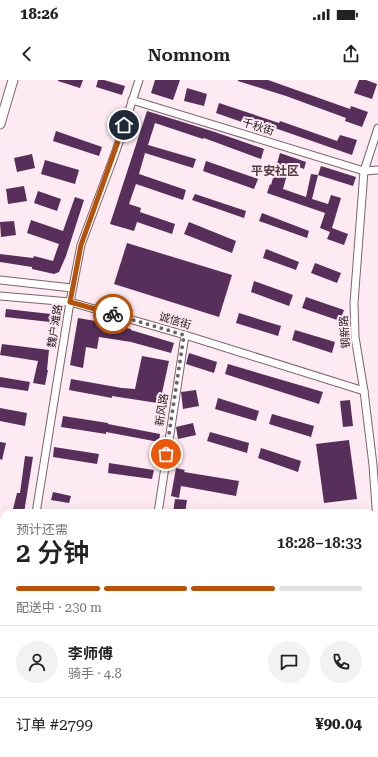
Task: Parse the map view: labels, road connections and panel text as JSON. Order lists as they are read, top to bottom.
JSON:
{
  "streets": {
    "street": [
      "千秋街",
      "诚信街",
      "魏户滩路",
      "钢新路",
      "新风路"
    ]
  },
  "crossings": [
    ["千秋街", "魏户滩路"],
    ["千秋街", "钢新路"],
    ["诚信街", "魏户滩路"],
    ["诚信街", "钢新路"],
    ["诚信街", "新风路"]
  ],
  "districts": ["平安社区"],
  "page": {
    "status": "18:26",
    "header": "Nomnom",
    "heading": ["2 分钟", "预计还需", "18:28–18:33"],
    "panel": [
      "李师傅",
      "骑手 · 4.8",
      "订单 #2799",
      "¥90.04"
    ],
    "bar": "配送中 · 230 m"
  }
}
